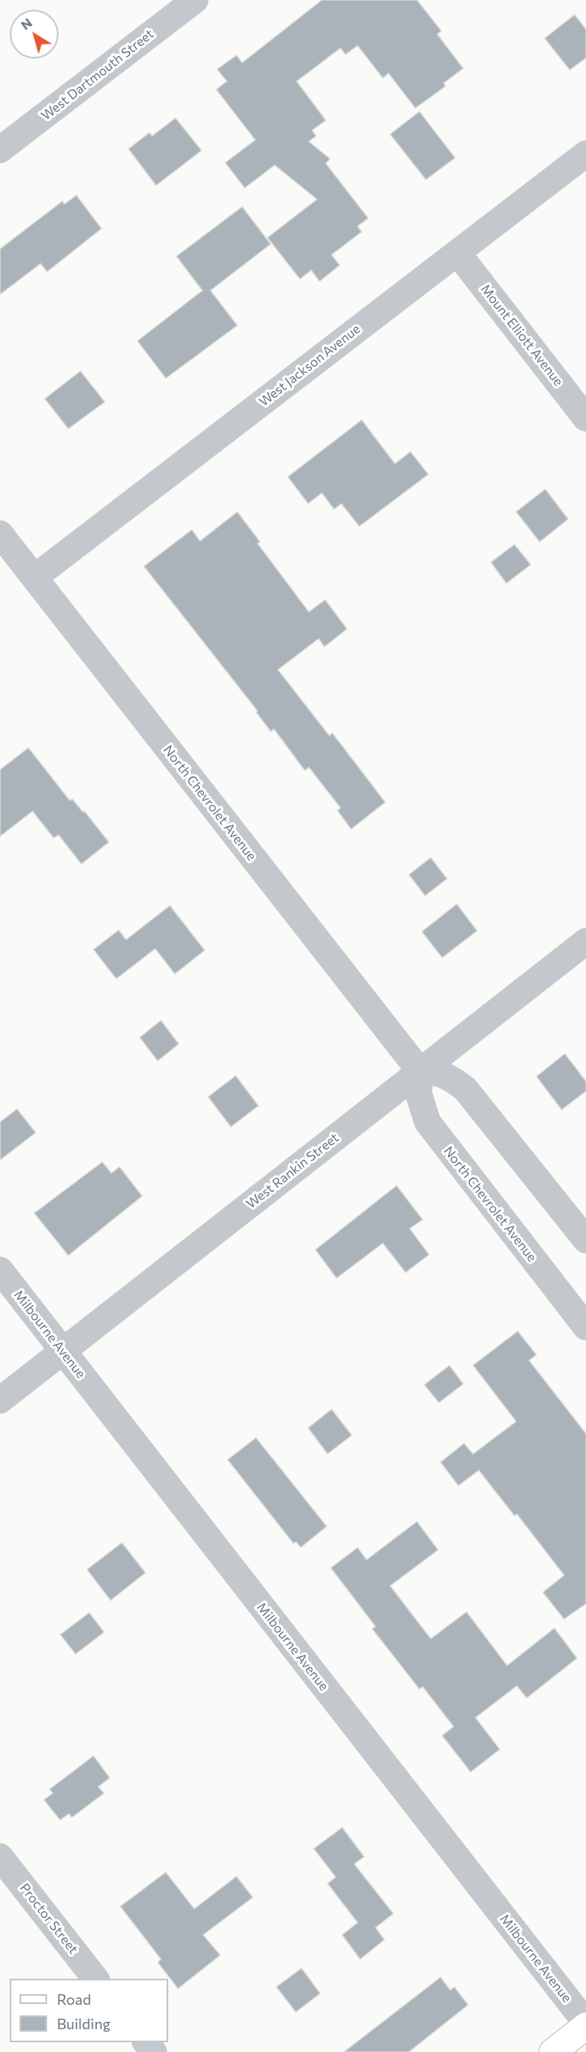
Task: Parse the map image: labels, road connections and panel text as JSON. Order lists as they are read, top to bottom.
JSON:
{
  "streets": {
    "street": [
      "West Dartmouth Street",
      "Mount Elliott Avenue",
      "West Jackson Avenue",
      "North Chevrolet Avenue",
      "West Rankin Street",
      "Milbourne Avenue",
      "Proctor Street"
    ]
  },
  "crossings": [
    ["Mount Elliott Avenue", "West Jackson Avenue"],
    ["West Jackson Avenue", "North Chevrolet Avenue"],
    ["North Chevrolet Avenue", "West Rankin Street"],
    ["West Rankin Street", "Milbourne Avenue"]
  ],
  "legend": ["Road", "Building"],
  "north": "top left"
}
